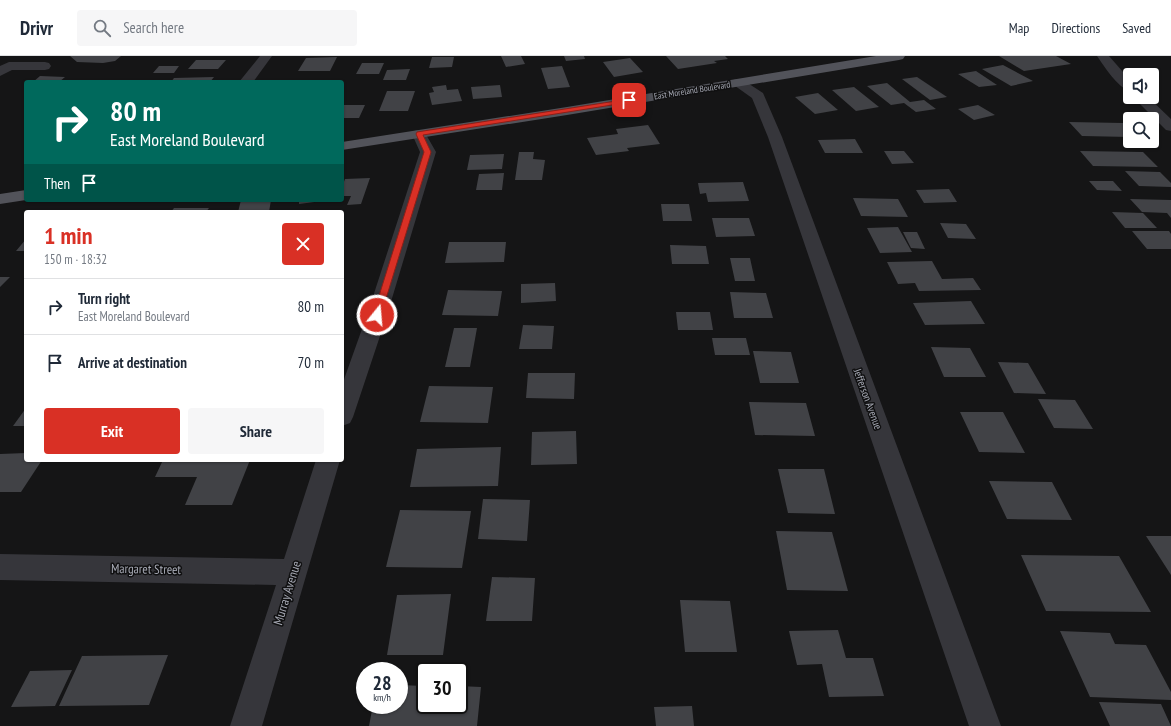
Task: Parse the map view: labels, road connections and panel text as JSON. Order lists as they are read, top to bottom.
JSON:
{
  "streets": {
    "main road": ["East Moreland Boulevard"],
    "street": ["Jefferson Avenue", "Margaret Street", "Murray Avenue"]
  },
  "crossings": [
    ["East Moreland Boulevard", "Jefferson Avenue"],
    ["Margaret Street", "Murray Avenue"]
  ],
  "page": {
    "header": "Drivr",
    "search": "Search here",
    "nav": ["Map", "Directions", "Saved"],
    "turn": ["80 m", "East Moreland Boulevard"],
    "then": "Then",
    "heading": ["1 min", "150 m · 18:32"],
    "list": [
      {
        "name": "Turn right",
        "note": "East Moreland Boulevard",
        "value": "80 m"
      },
      {
        "name": "Arrive at destination",
        "value": "70 m"
      }
    ],
    "buttons": ["Exit", "Share"],
    "speed": "28 km/h",
    "limit": "30"
  }
}
